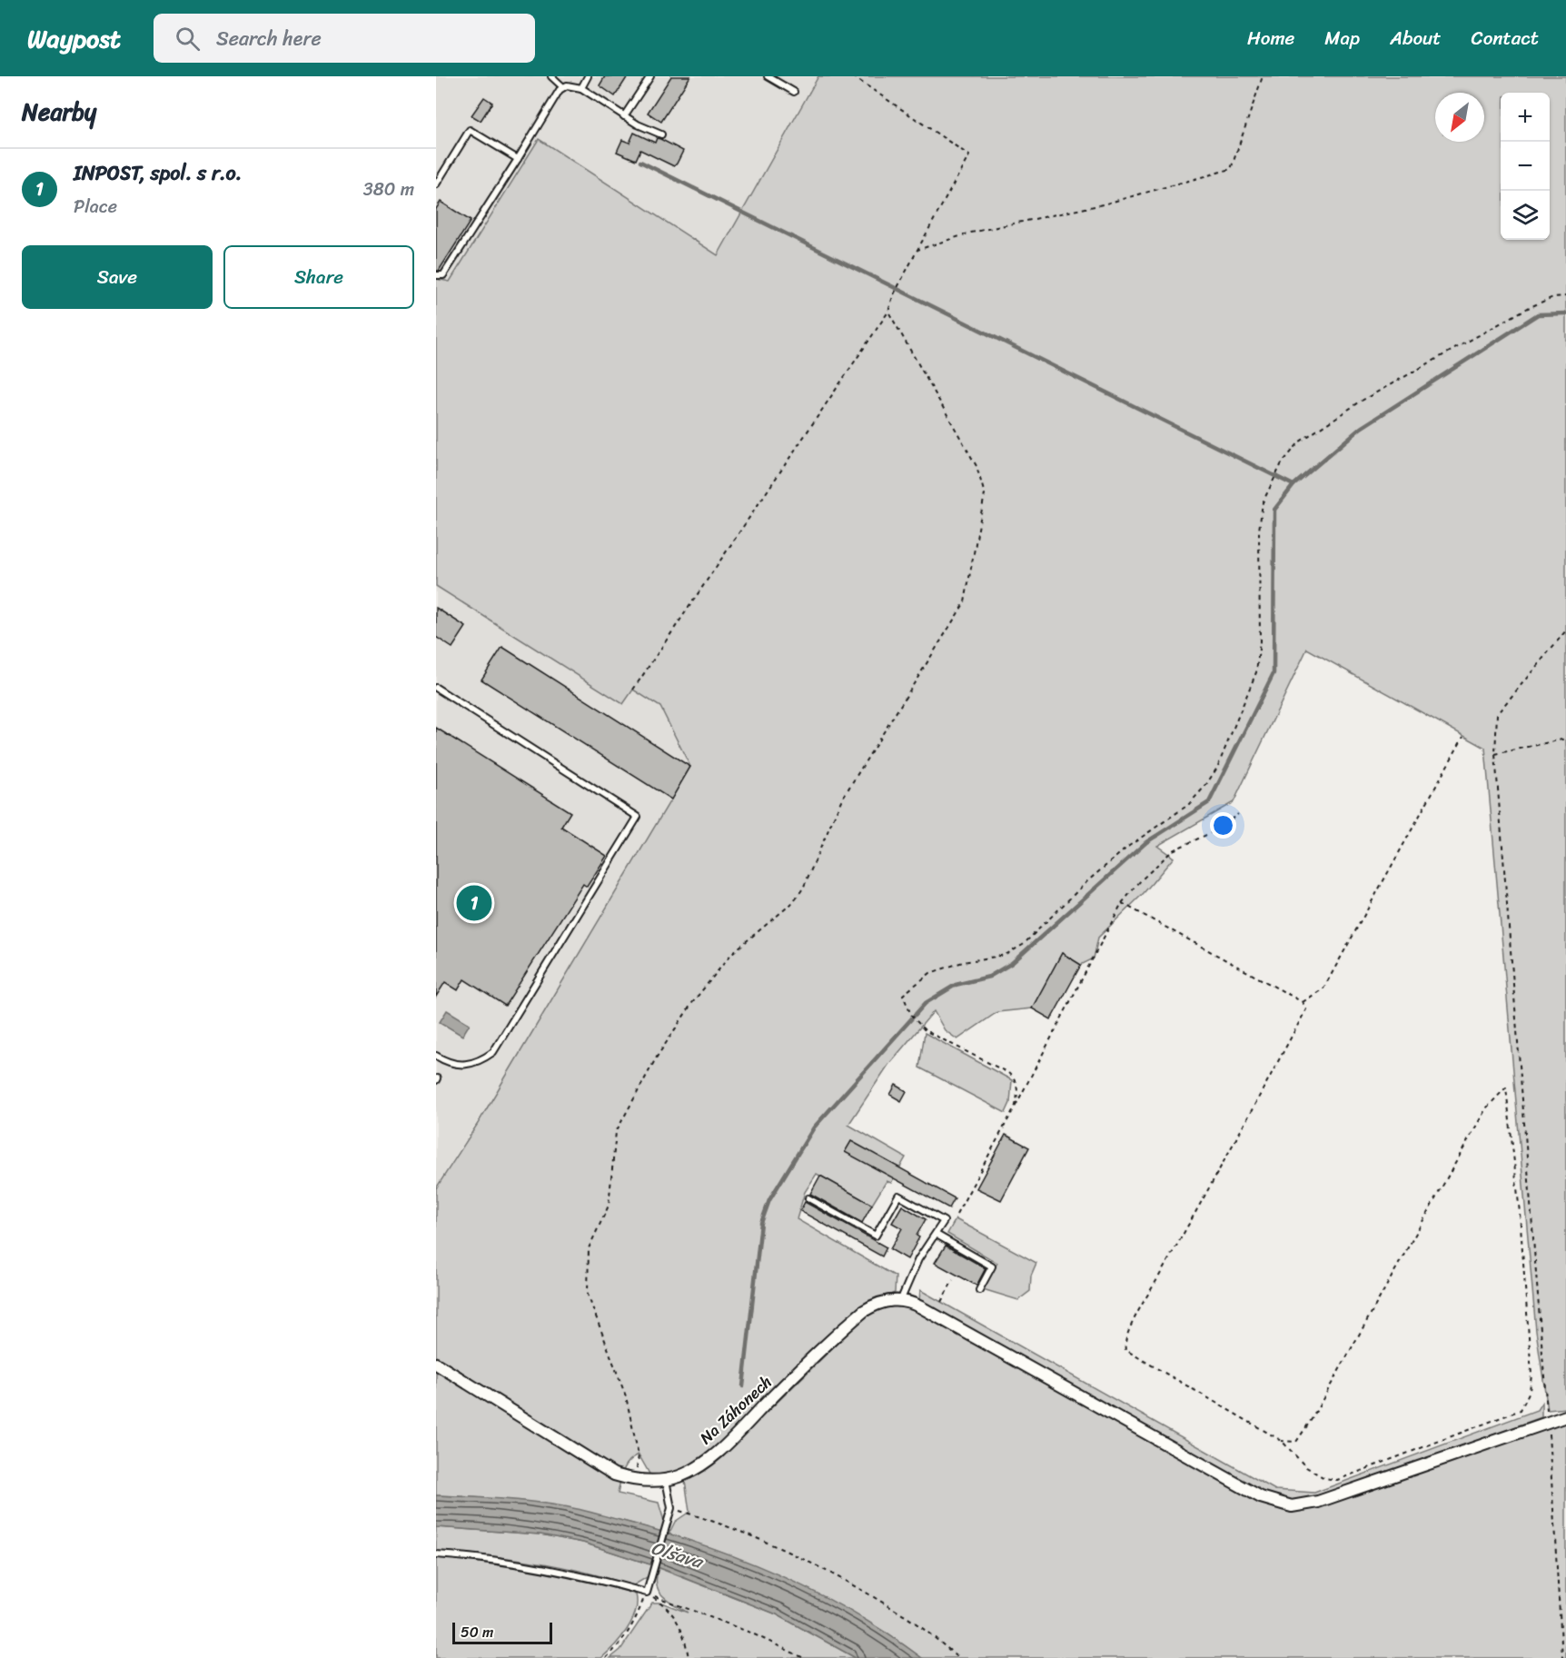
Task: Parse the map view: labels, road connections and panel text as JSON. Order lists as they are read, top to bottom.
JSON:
{
  "streets": {
    "street": ["Na Záhonech"]
  },
  "water": ["Olšava"],
  "scale_bar": "50 m",
  "north": "bottom left",
  "page": {
    "header": "Waypost",
    "search": "Search here",
    "nav": [
      "Home",
      "Map",
      "About",
      "Contact"
    ],
    "heading": "Nearby",
    "map_buttons": ["+", "−"],
    "list": [
      {
        "mark": "1",
        "name": "INPOST, spol. s r.o.",
        "note": "Place",
        "value": "380 m"
      }
    ],
    "buttons": ["Save", "Share"],
    "pins": "1",
    "scale": "50 m"
  }
}
